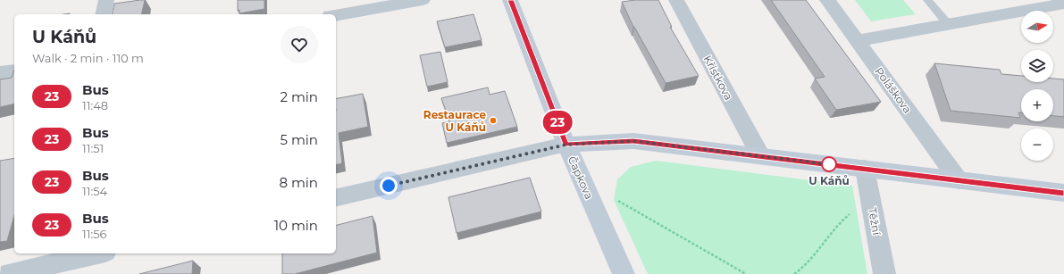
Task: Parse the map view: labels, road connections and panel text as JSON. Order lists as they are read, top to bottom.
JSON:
{
  "streets": {
    "street": [
      "Křístkova",
      "Poláškova",
      "Čapkova",
      "Těžní"
    ]
  },
  "places": ["Restaurace U Káňů", "U Káňů"],
  "lines": ["bus line 23"],
  "north": "right",
  "page": {
    "on_map": "23",
    "map_buttons": ["+", "−"],
    "heading": ["U Káňů", "Walk · 2 min · 110 m"],
    "list": [
      {
        "mark": "23",
        "name": "Bus",
        "note": "11:48",
        "value": "2 min"
      },
      {
        "mark": "23",
        "name": "Bus",
        "note": "11:51",
        "value": "5 min"
      },
      {
        "mark": "23",
        "name": "Bus",
        "note": "11:54",
        "value": "8 min"
      },
      {
        "mark": "23",
        "name": "Bus",
        "note": "11:56",
        "value": "10 min"
      }
    ]
  }
}
